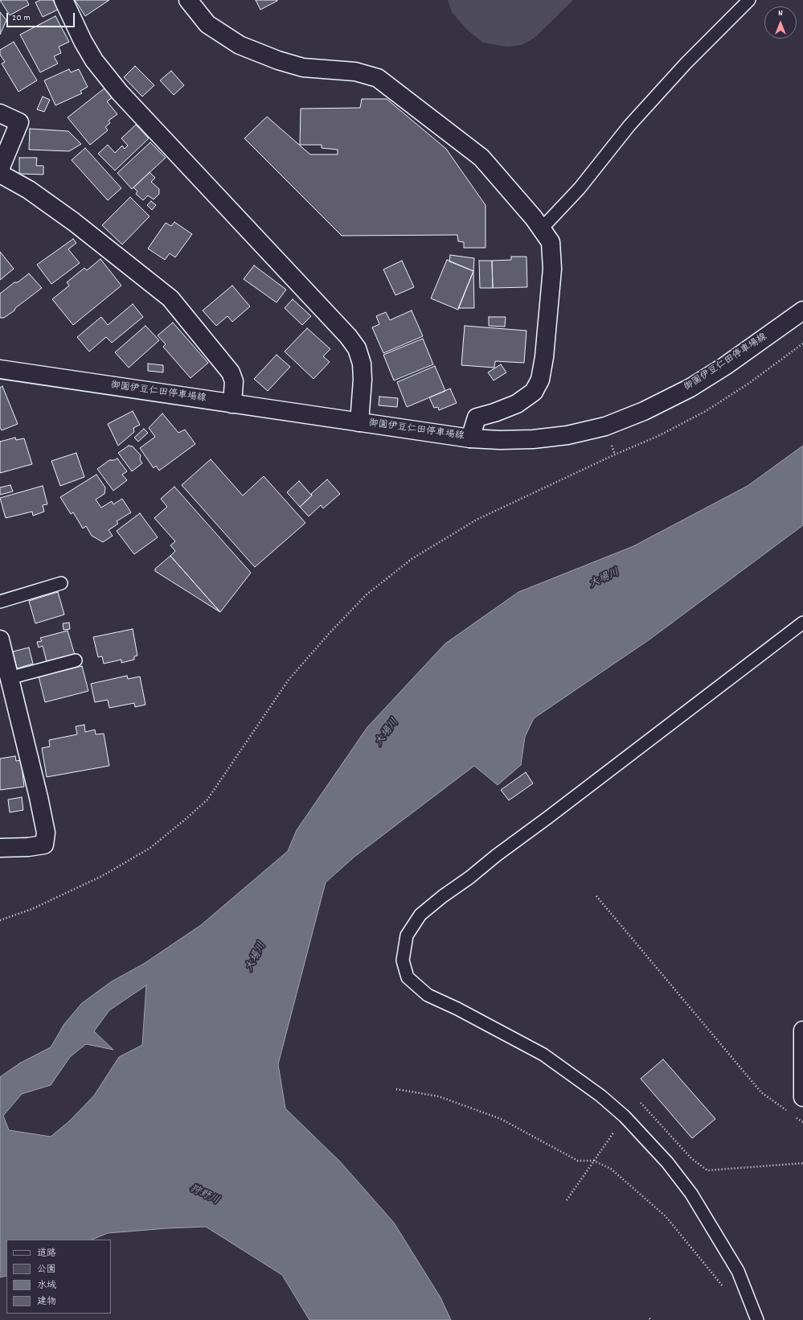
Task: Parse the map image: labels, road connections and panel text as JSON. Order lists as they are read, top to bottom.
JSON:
{
  "streets": {
    "main road": ["御園伊豆仁田停車場線"]
  },
  "water": ["大場川", "狩野川"],
  "legend": [
    "道路",
    "公園",
    "水域",
    "建物"
  ],
  "scale_bar": "20 m",
  "north": "top"
}
